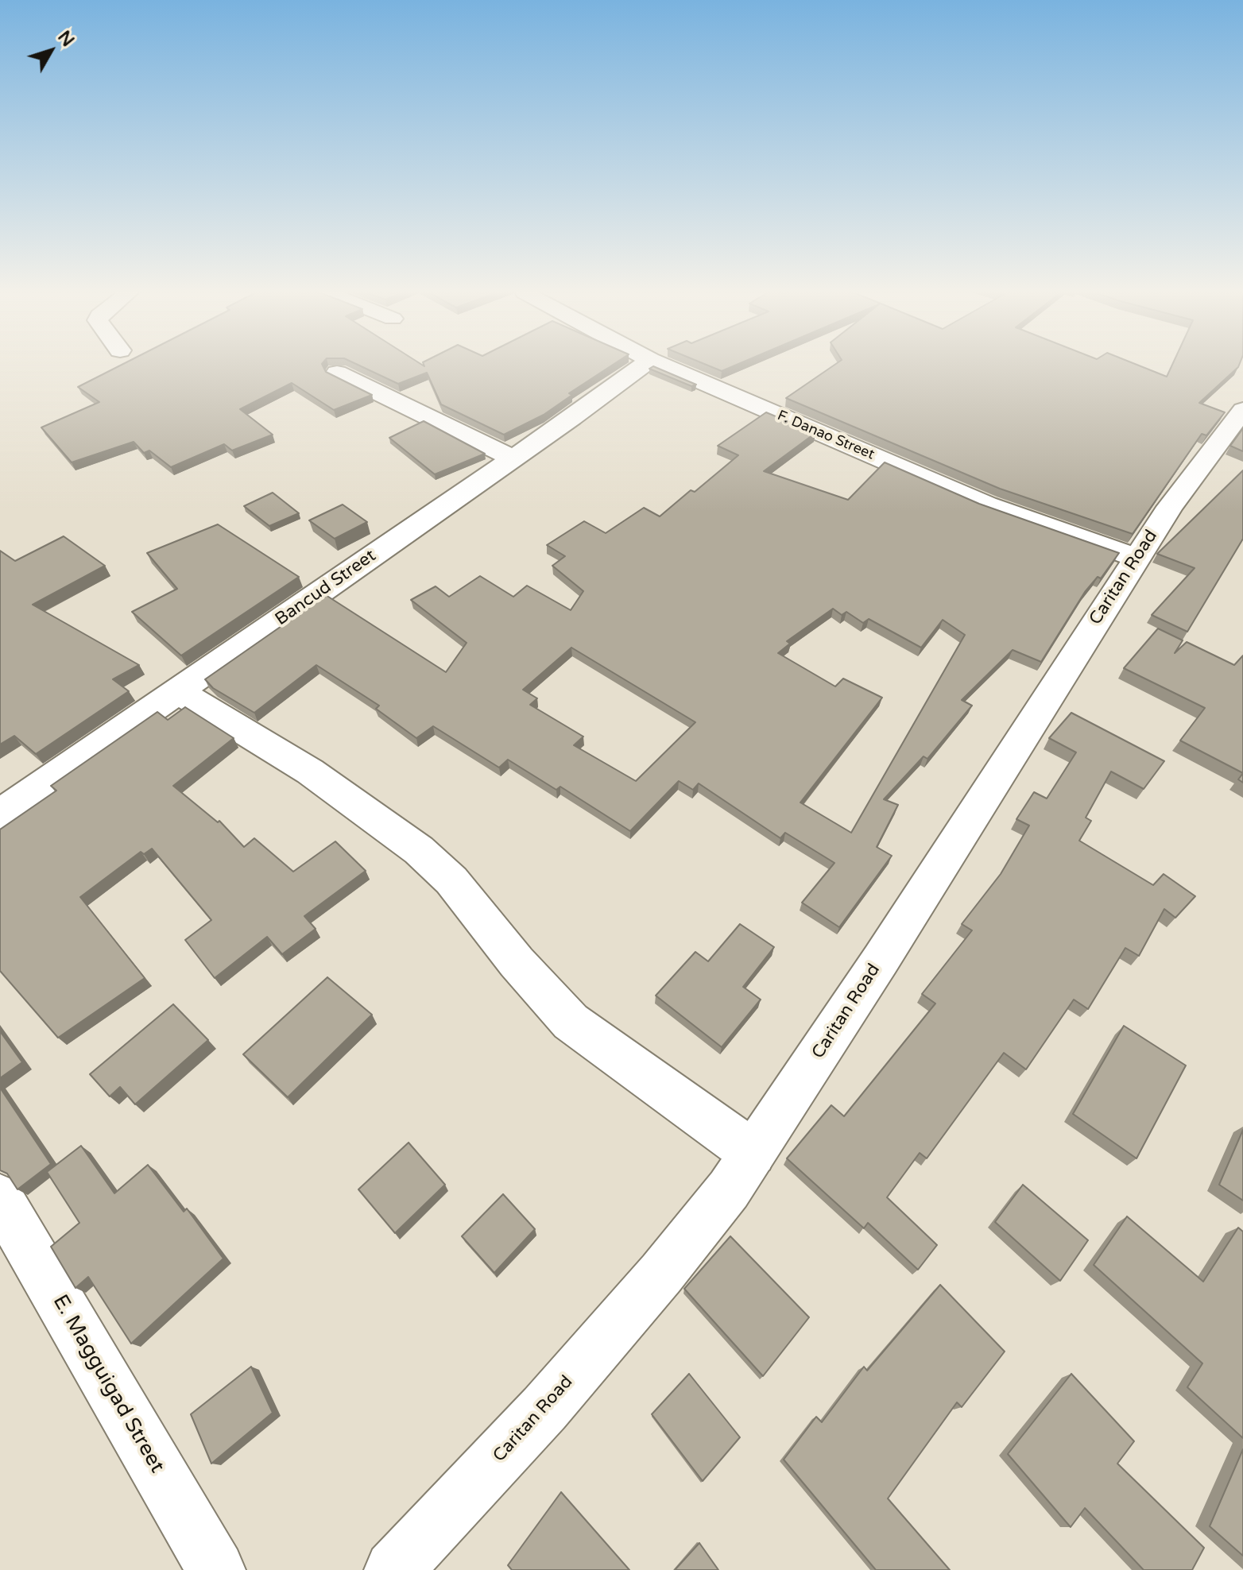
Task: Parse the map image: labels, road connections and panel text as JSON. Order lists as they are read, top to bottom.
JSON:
{
  "streets": {
    "street": [
      "F. Danao Street",
      "Caritan Road",
      "Bancud Street",
      "E. Magguigad Street"
    ]
  },
  "crossings": [
    ["F. Danao Street", "Caritan Road"]
  ],
  "north": "top right"
}
